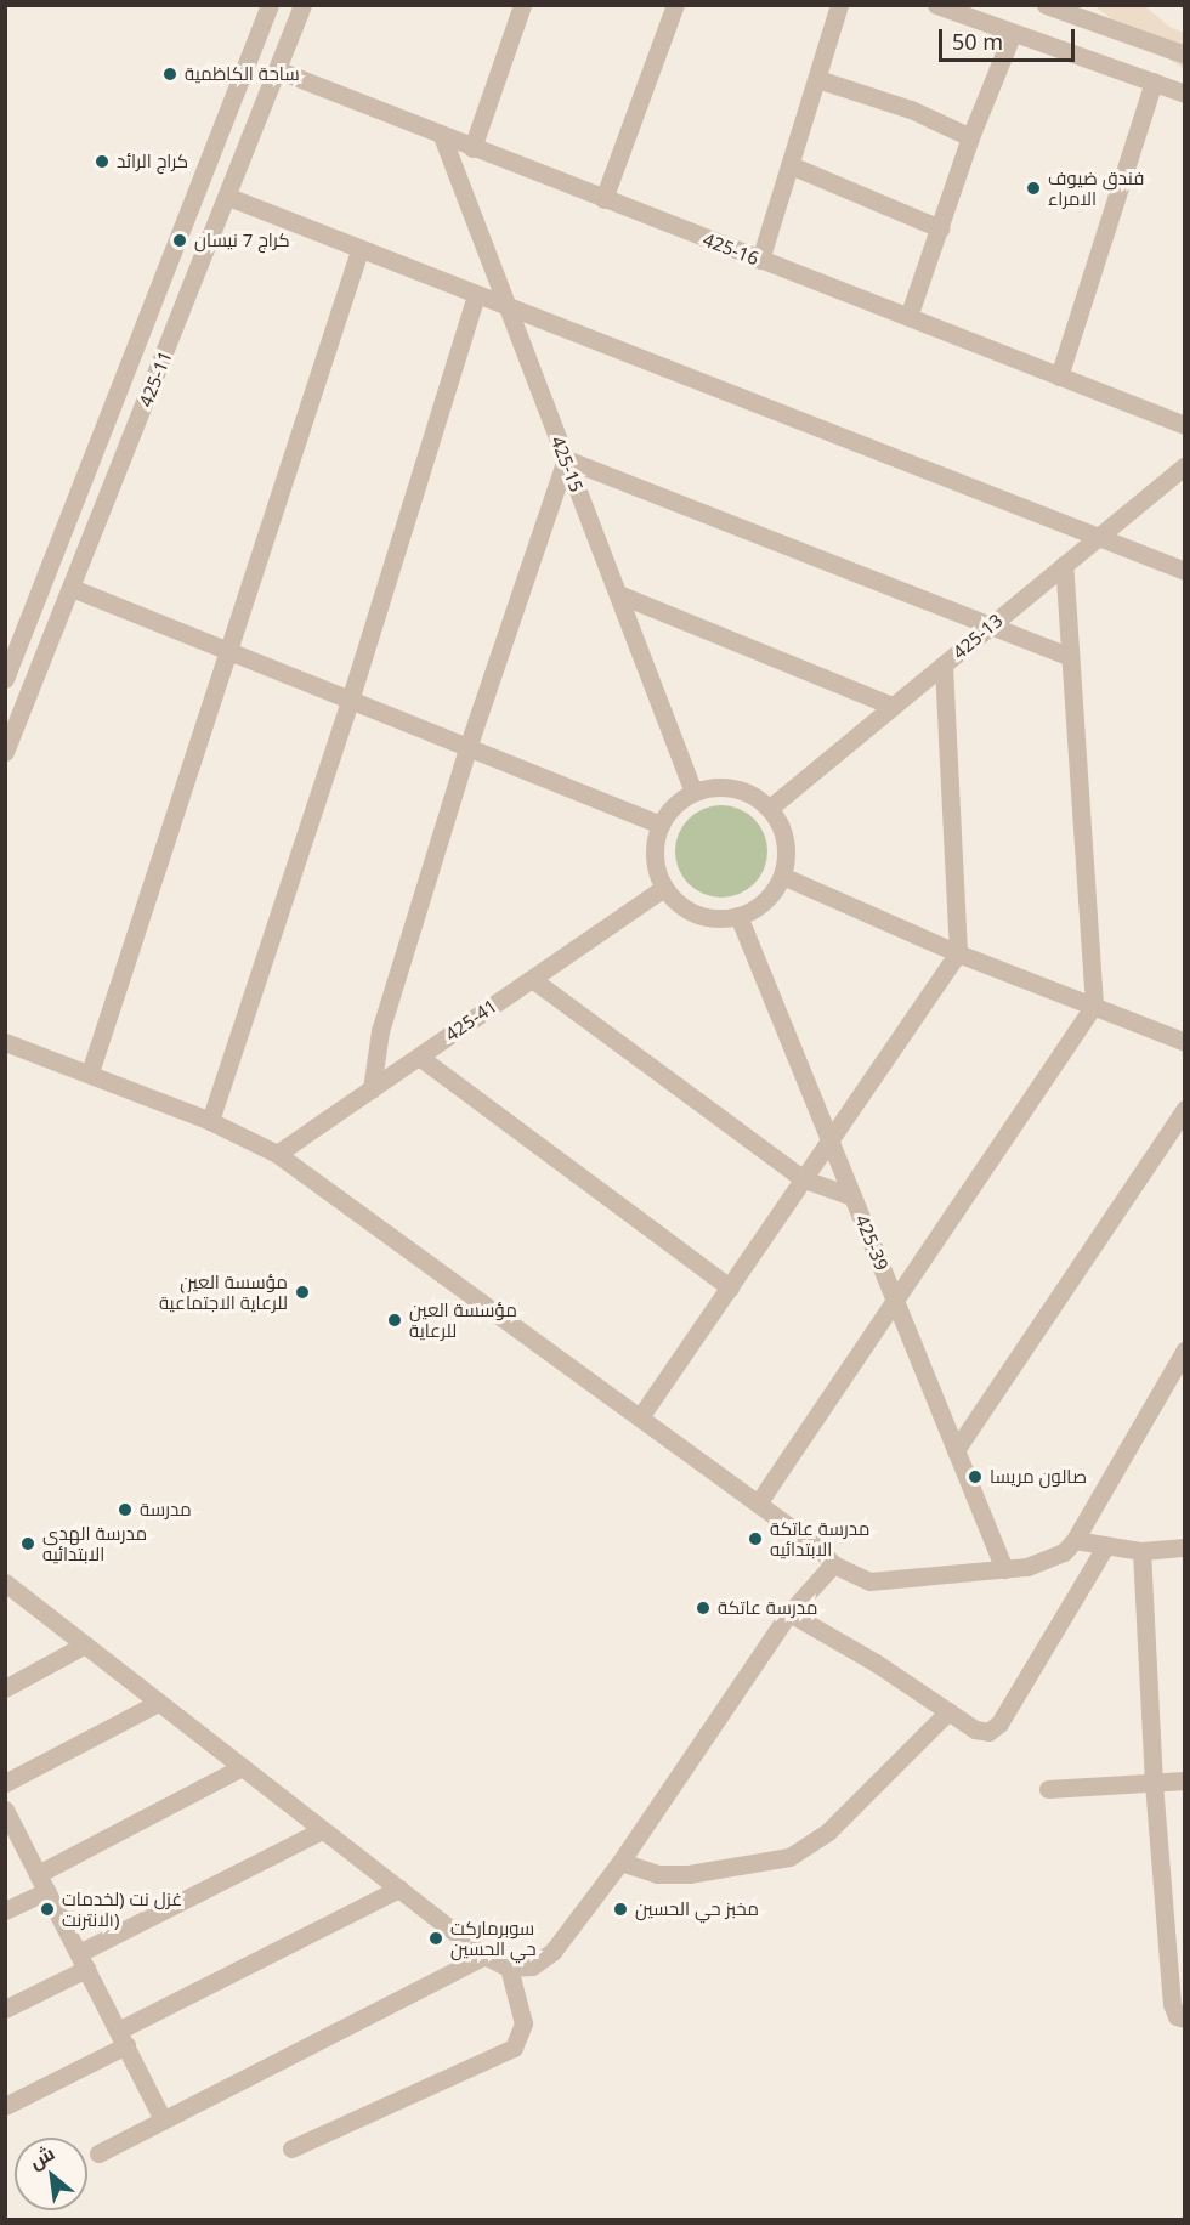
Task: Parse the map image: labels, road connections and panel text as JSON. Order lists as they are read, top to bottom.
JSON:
{
  "streets": {
    "street": [
      "425-16",
      "425-11",
      "425-15",
      "425-13",
      "425-41",
      "425-39"
    ]
  },
  "crossings": [
    ["425-16", "425-11"],
    ["425-16", "425-15"],
    ["425-15", "425-13"],
    ["425-15", "425-41"],
    ["425-15", "425-39"],
    ["425-13", "425-41"],
    ["425-13", "425-39"],
    ["425-41", "425-39"]
  ],
  "places": [
    "ساحة الكاظمية",
    "كراج الرائد",
    "فندق ضيوف الامراء",
    "كراج 7 نيسان",
    "مؤسسة العين للرعاية الاجتماعية",
    "مؤسسة العين للرعاية",
    "صالون مريسا",
    "مدرسة",
    "مدرسة عاتكة الابتدائيه",
    "مدرسة الهدى الابتدائيه",
    "مدرسة عاتكة",
    "غزل نت (لخدمات الانترنت)",
    "مخبز حي الحسين",
    "سوبرماركت حي الحسين"
  ],
  "scale_bar": "50 m",
  "north": "top left"
}
